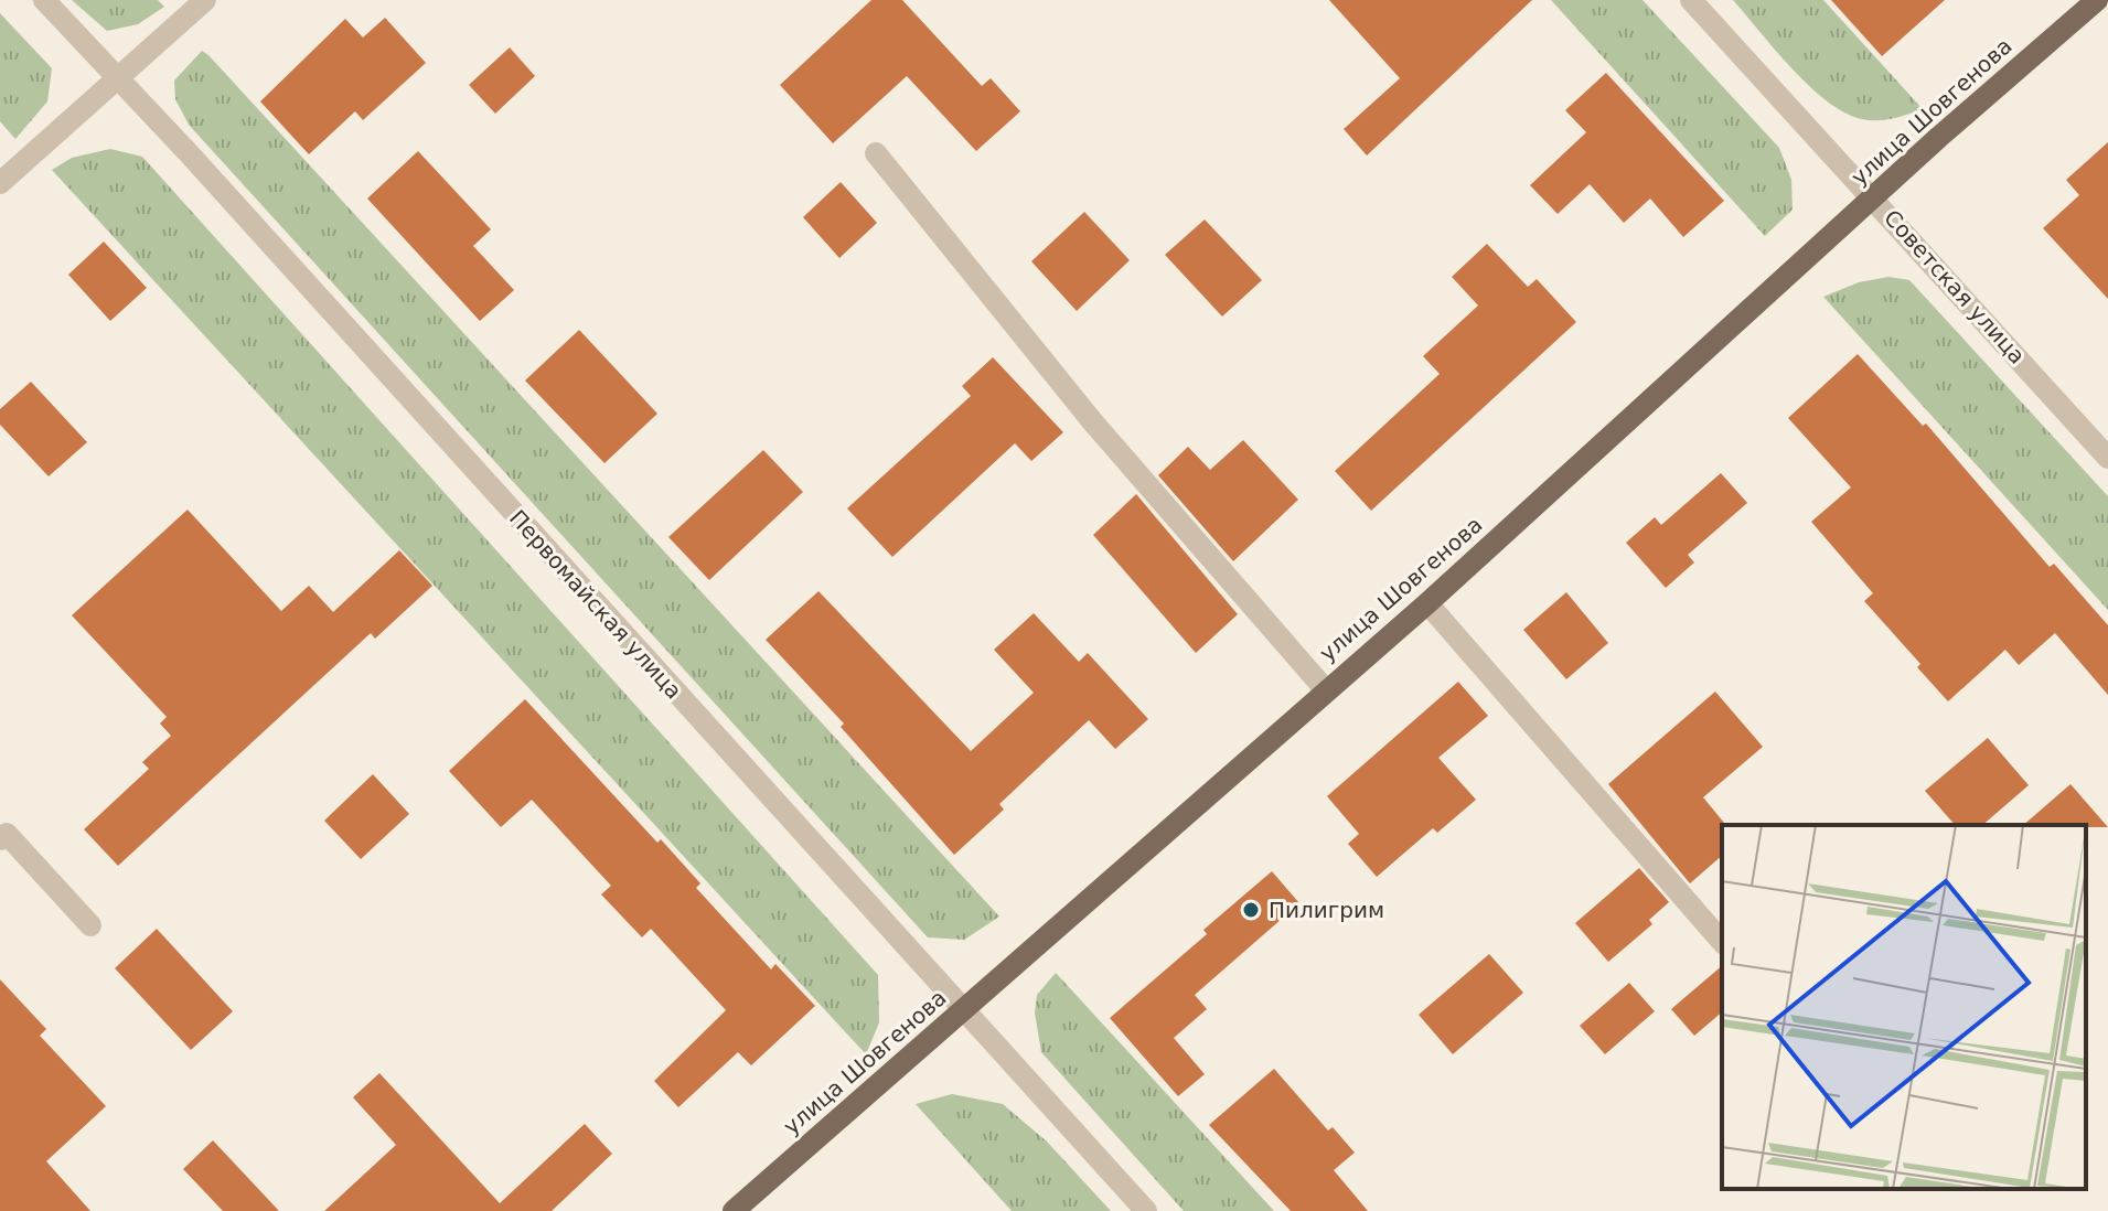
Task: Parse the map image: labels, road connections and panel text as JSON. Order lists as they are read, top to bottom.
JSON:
{
  "streets": {
    "main road": ["улица Шовгенова"],
    "street": ["Советская улица", "Первомайская улица"]
  },
  "crossings": [
    ["улица Шовгенова", "Советская улица"],
    ["улица Шовгенова", "Первомайская улица"]
  ],
  "places": ["Пилигрим"]
}
